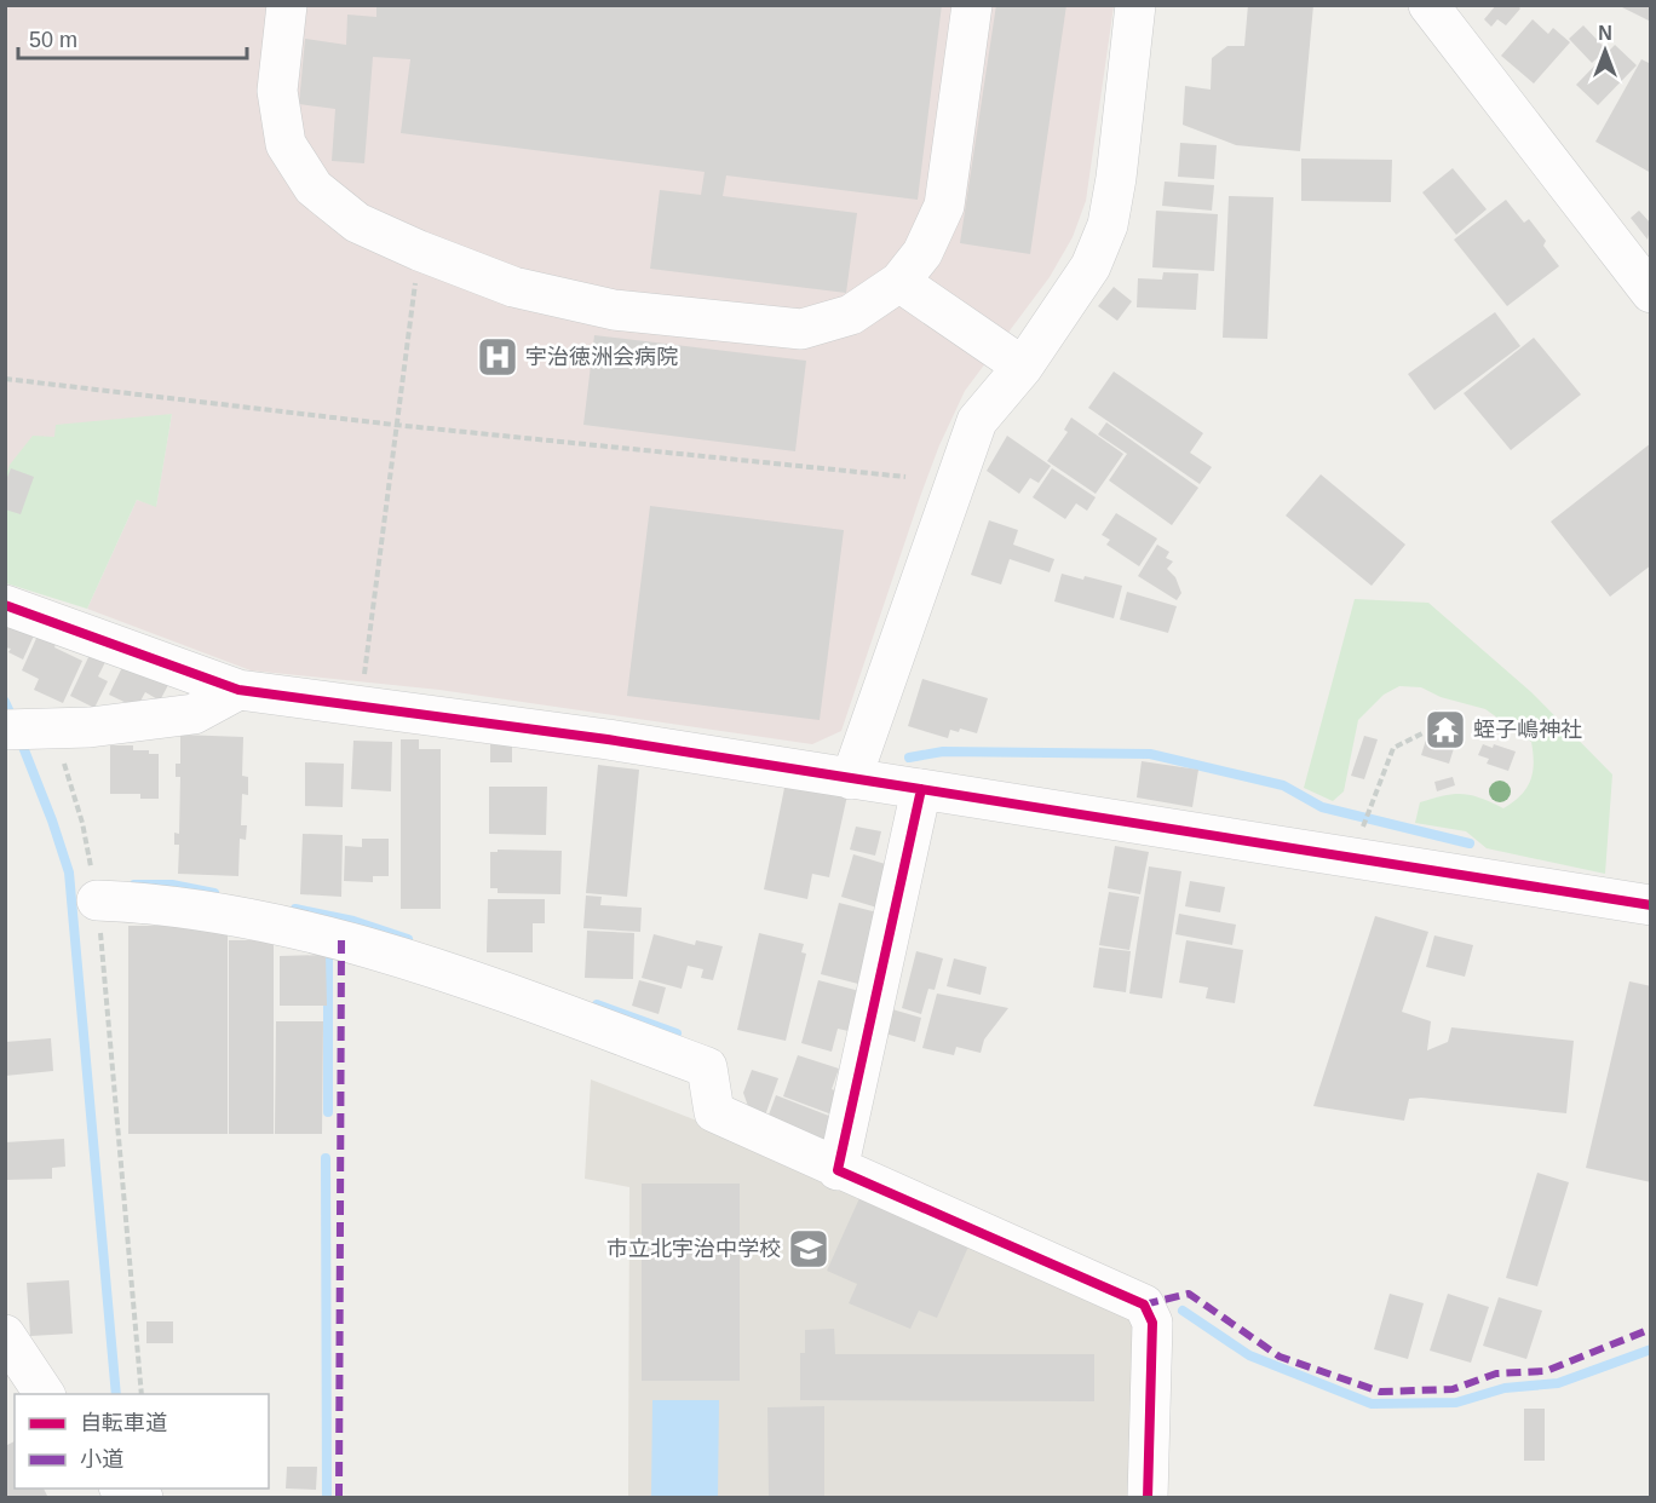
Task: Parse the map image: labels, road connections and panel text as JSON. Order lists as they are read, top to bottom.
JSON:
{
  "places": {
    "hospital": ["宇治徳洲会病院"],
    "temple": ["蛭子嶋神社"],
    "school or university": ["市立北宇治中学校"]
  },
  "legend": ["自転車道", "小道"],
  "scale_bar": "50 m",
  "north": "top"
}
